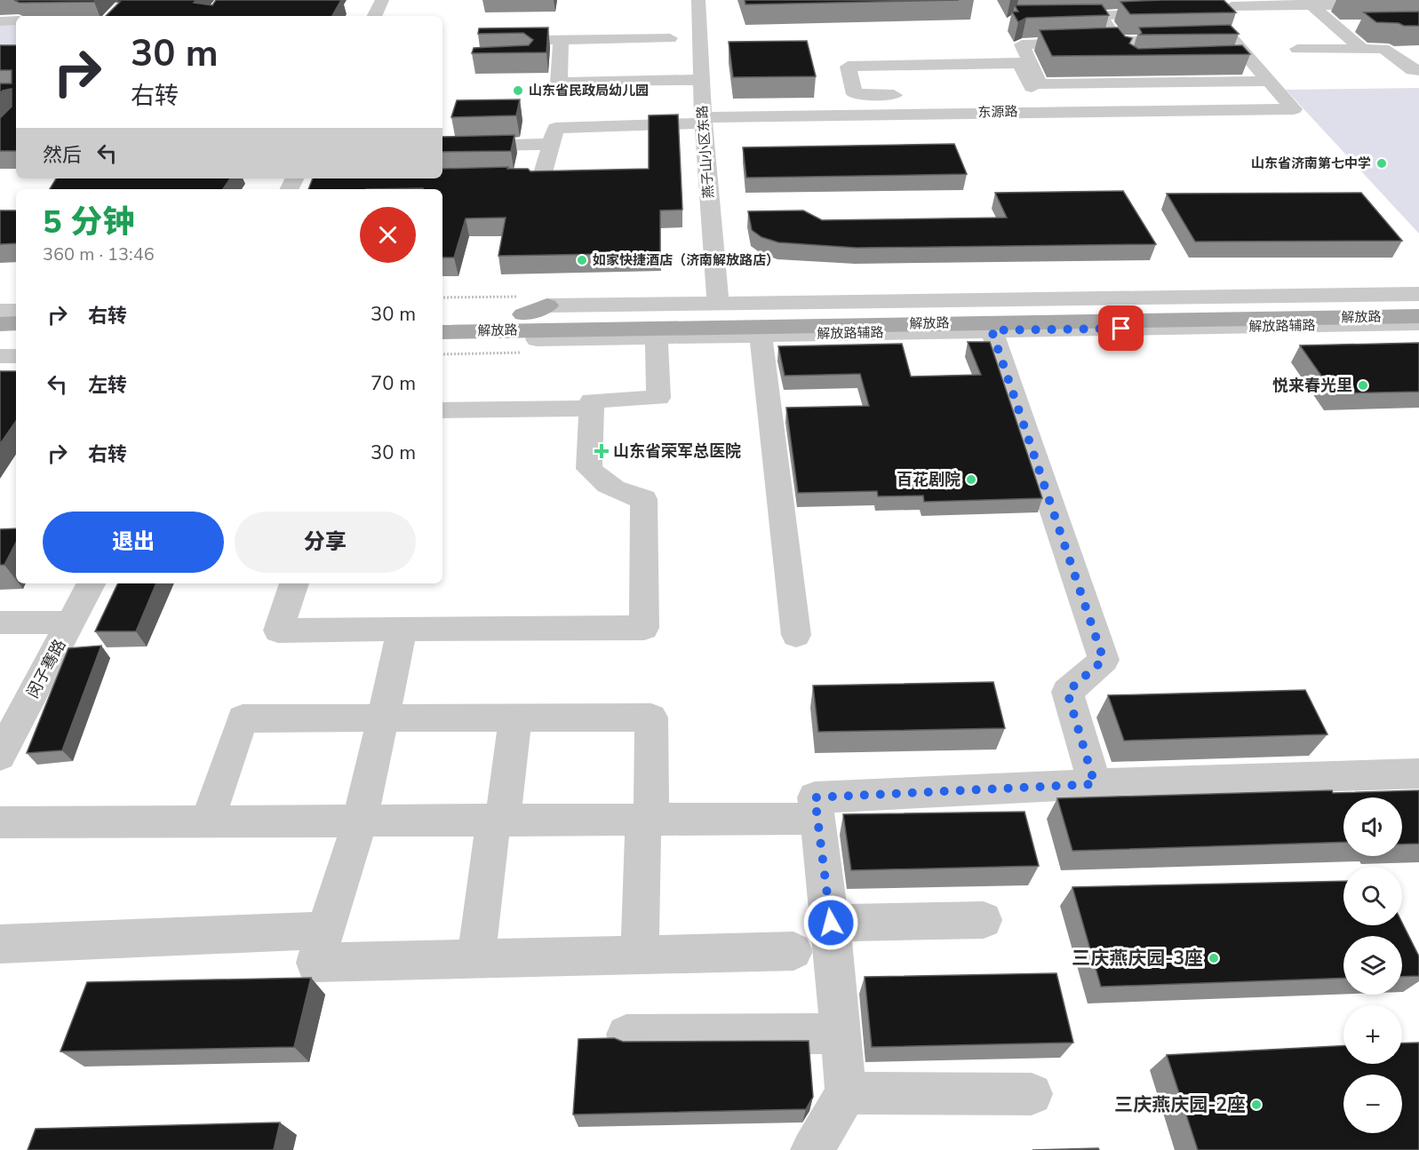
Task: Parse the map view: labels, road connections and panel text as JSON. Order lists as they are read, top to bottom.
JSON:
{
  "streets": {
    "main road": ["解放路"],
    "street": [
      "东源路",
      "燕子山小区东路",
      "解放路辅路",
      "闵子骞路"
    ]
  },
  "crossings": [
    ["东源路", "燕子山小区东路"],
    ["燕子山小区东路", "解放路辅路"],
    ["解放路", "解放路辅路"]
  ],
  "places": {
    "other": [
      "山东省民政局幼儿园",
      "山东省济南第七中学",
      "如家快捷酒店（济南解放路店）",
      "悦来春光里",
      "百花剧院",
      "三庆燕庆园-3座",
      "三庆燕庆园-2座"
    ],
    "health": ["山东省荣军总医院"]
  },
  "page": {
    "turn": ["30 m", "右转"],
    "then": "然后",
    "heading": ["5 分钟", "360 m · 13:46"],
    "list": [
      {
        "name": "右转",
        "value": "30 m"
      },
      {
        "name": "左转",
        "value": "70 m"
      },
      {
        "name": "右转",
        "value": "30 m"
      }
    ],
    "buttons": ["退出", "分享"],
    "map_buttons": ["+", "−"]
  }
}
